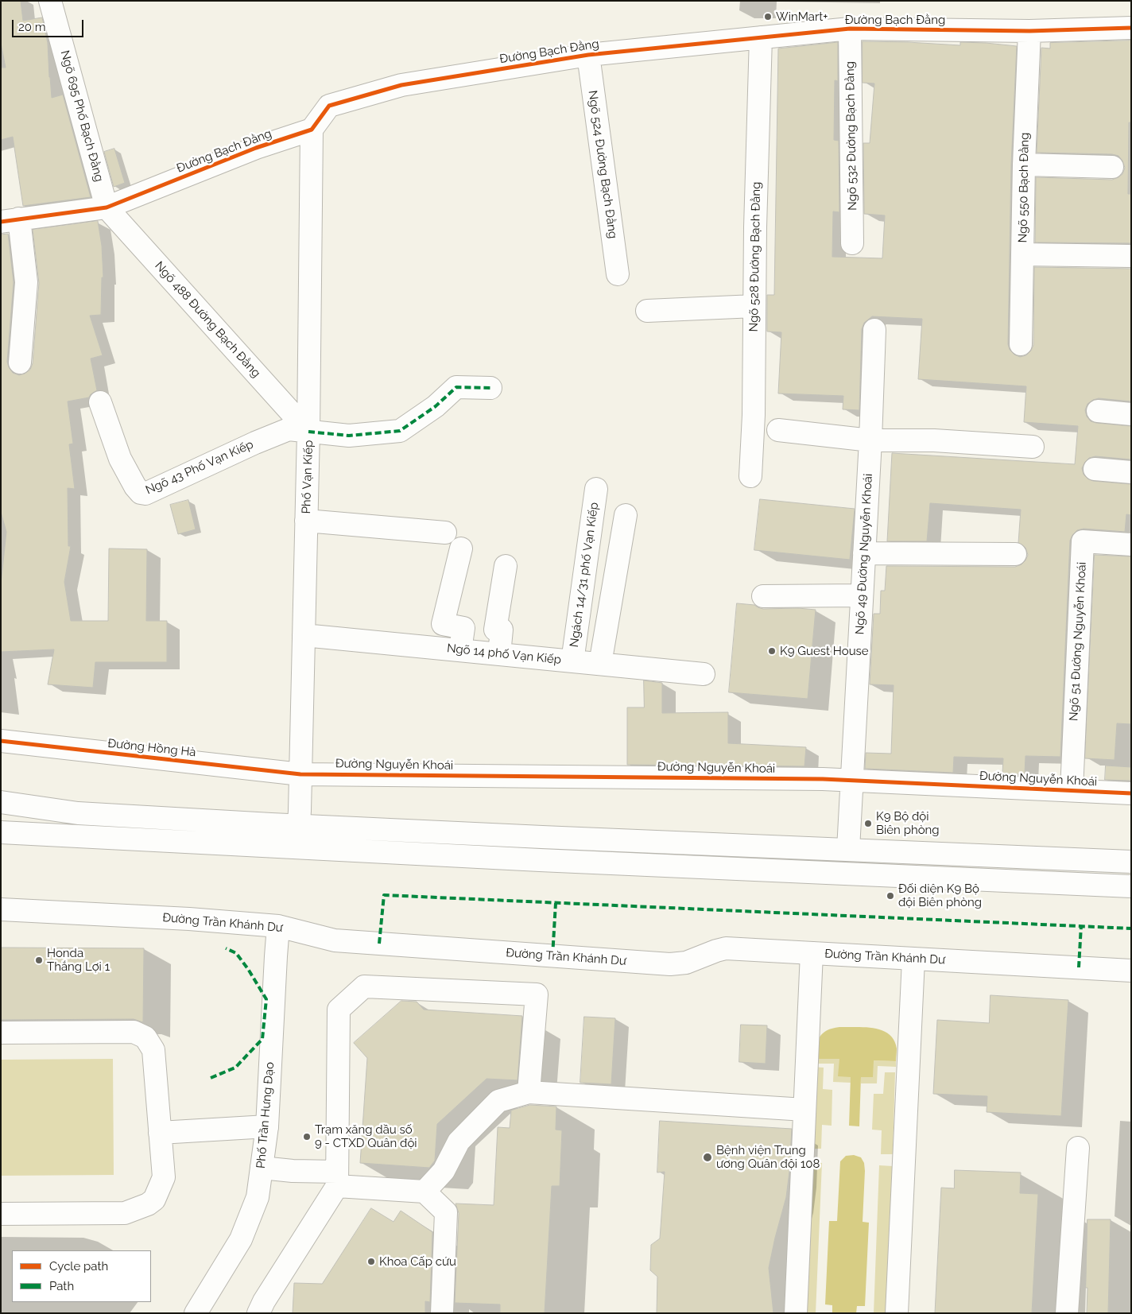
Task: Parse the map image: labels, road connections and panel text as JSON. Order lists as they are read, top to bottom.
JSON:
{
  "streets": {
    "street": [
      "Đường Bạch Đằng",
      "Ngõ 695 Phố Bạch Đằng",
      "Ngõ 532 Đường Bạch Đằng",
      "Ngõ 524 Đường Bạch Đằng",
      "Ngõ 550 Bạch Đằng",
      "Ngõ 528 Đường Bạch Đằng",
      "Ngõ 488 Đường Bạch Đằng",
      "Ngõ 43 Phố Vạn Kiếp",
      "Phố Vạn Kiếp",
      "Ngõ 49 Đường Nguyễn Khoái",
      "Ngách 14/31 phố Vạn Kiếp",
      "Ngõ 51 Đường Nguyễn Khoái",
      "Ngõ 14 phố Vạn Kiếp",
      "Đường Hồng Hà",
      "Đường Nguyễn Khoái",
      "Đường Trần Khánh Dư",
      "Phố Trần Hưng Đạo"
    ]
  },
  "crossings": [
    ["Đường Bạch Đằng", "Ngõ 695 Phố Bạch Đằng"],
    ["Đường Bạch Đằng", "Ngõ 532 Đường Bạch Đằng"],
    ["Đường Bạch Đằng", "Ngõ 524 Đường Bạch Đằng"],
    ["Đường Bạch Đằng", "Ngõ 550 Bạch Đằng"],
    ["Đường Bạch Đằng", "Ngõ 528 Đường Bạch Đằng"],
    ["Đường Bạch Đằng", "Ngõ 488 Đường Bạch Đằng"],
    ["Đường Bạch Đằng", "Phố Vạn Kiếp"],
    ["Ngõ 695 Phố Bạch Đằng", "Ngõ 488 Đường Bạch Đằng"],
    ["Ngõ 488 Đường Bạch Đằng", "Ngõ 43 Phố Vạn Kiếp"],
    ["Ngõ 488 Đường Bạch Đằng", "Phố Vạn Kiếp"],
    ["Ngõ 43 Phố Vạn Kiếp", "Phố Vạn Kiếp"],
    ["Phố Vạn Kiếp", "Ngõ 14 phố Vạn Kiếp"],
    ["Phố Vạn Kiếp", "Đường Hồng Hà"],
    ["Phố Vạn Kiếp", "Đường Nguyễn Khoái"],
    ["Ngõ 49 Đường Nguyễn Khoái", "Đường Nguyễn Khoái"],
    ["Ngách 14/31 phố Vạn Kiếp", "Ngõ 14 phố Vạn Kiếp"],
    ["Ngõ 51 Đường Nguyễn Khoái", "Đường Nguyễn Khoái"],
    ["Đường Hồng Hà", "Đường Nguyễn Khoái"],
    ["Đường Trần Khánh Dư", "Phố Trần Hưng Đạo"]
  ],
  "places": [
    "WinMart+",
    "K9 Guest House",
    "K9 Bộ đội Biên phòng",
    "Đối diện K9 Bộ đội Biên phòng",
    "Honda Thắng Lợi 1",
    "Trạm xăng dầu số 9 - CTXD Quân đội",
    "Bệnh viện Trung ương Quân đội 108",
    "Khoa Cấp cứu"
  ],
  "legend": ["Cycle path", "Path"],
  "scale_bar": "20 m"
}
